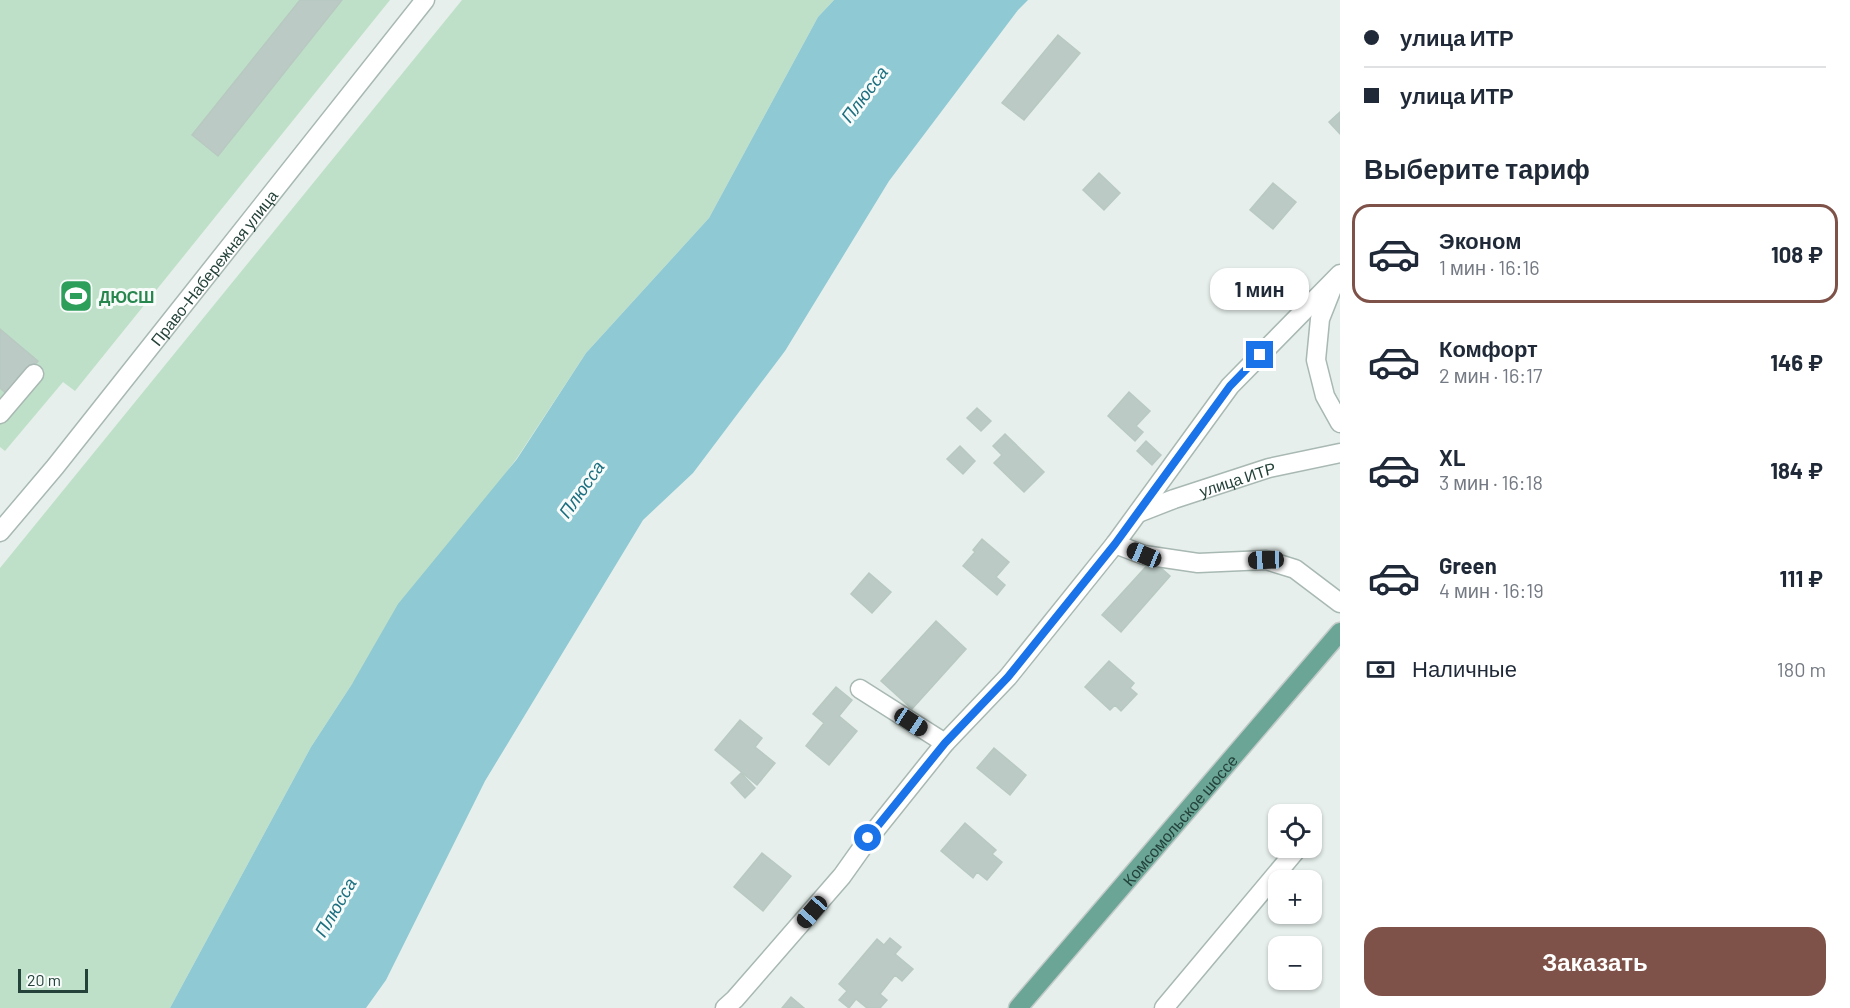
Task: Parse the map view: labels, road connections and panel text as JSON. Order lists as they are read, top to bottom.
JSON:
{
  "streets": {
    "main road": ["Комсомольское шоссе"],
    "street": ["Право-Набережная улица", "улица ИТР"]
  },
  "water": ["Плюсса"],
  "places": {
    "sports": ["ДЮСШ"]
  },
  "scale_bar": "20 m",
  "page": {
    "banner": ["улица ИТР", "улица ИТР"],
    "heading": "Выберите тариф",
    "list": [
      {
        "name": "Эконом",
        "note": "1 мин · 16:16",
        "value": "108 ₽"
      },
      {
        "name": "Комфорт",
        "note": "2 мин · 16:17",
        "value": "146 ₽"
      },
      {
        "name": "XL",
        "note": "3 мин · 16:18",
        "value": "184 ₽"
      },
      {
        "name": "Green",
        "note": "4 мин · 16:19",
        "value": "111 ₽"
      }
    ],
    "bubble": "1 мин",
    "pay": ["Наличные", "180 m"],
    "map_buttons": ["+", "−"],
    "buttons": "Заказать",
    "scale": "20 m"
  }
}
